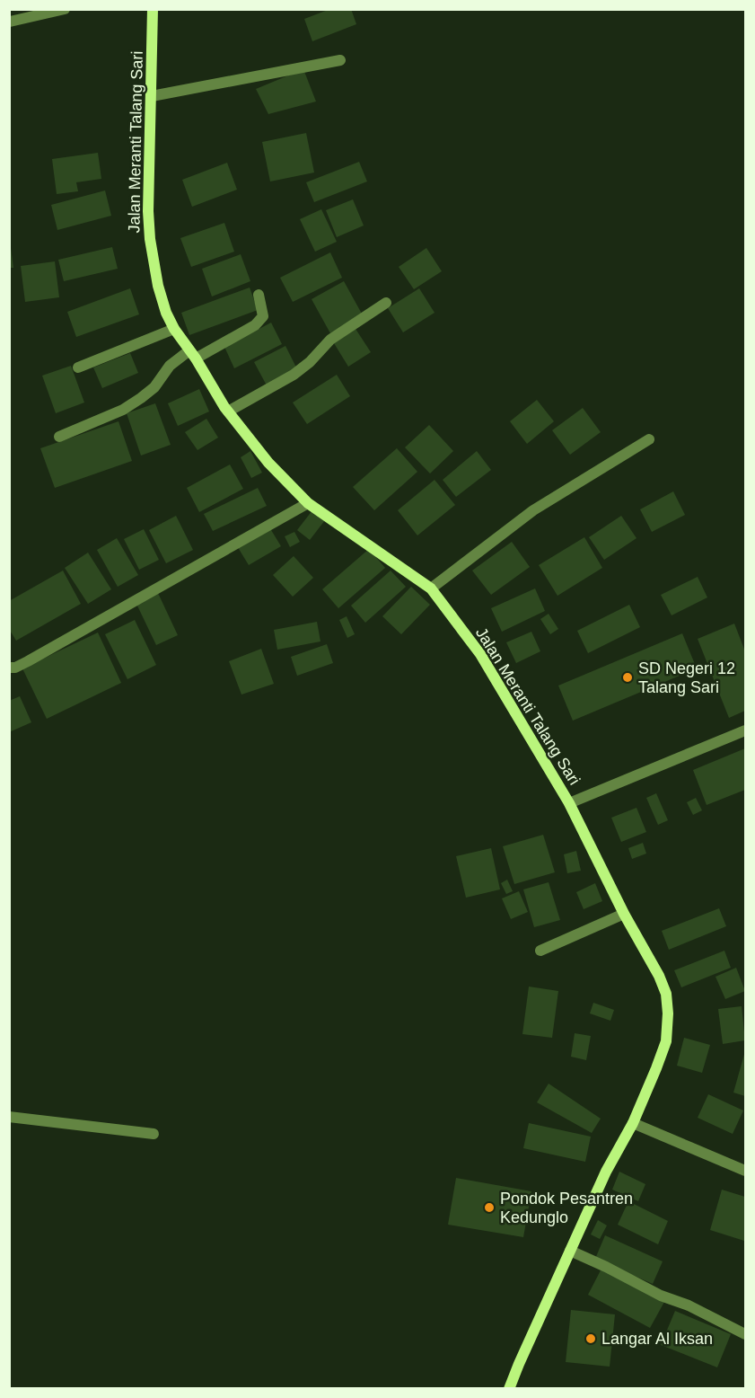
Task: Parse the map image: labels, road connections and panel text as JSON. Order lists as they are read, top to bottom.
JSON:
{
  "streets": {
    "street": ["Jalan Meranti Talang Sari"]
  },
  "places": ["SD Negeri 12 Talang Sari", "Pondok Pesantren Kedunglo", "Langar Al Iksan"]
}
